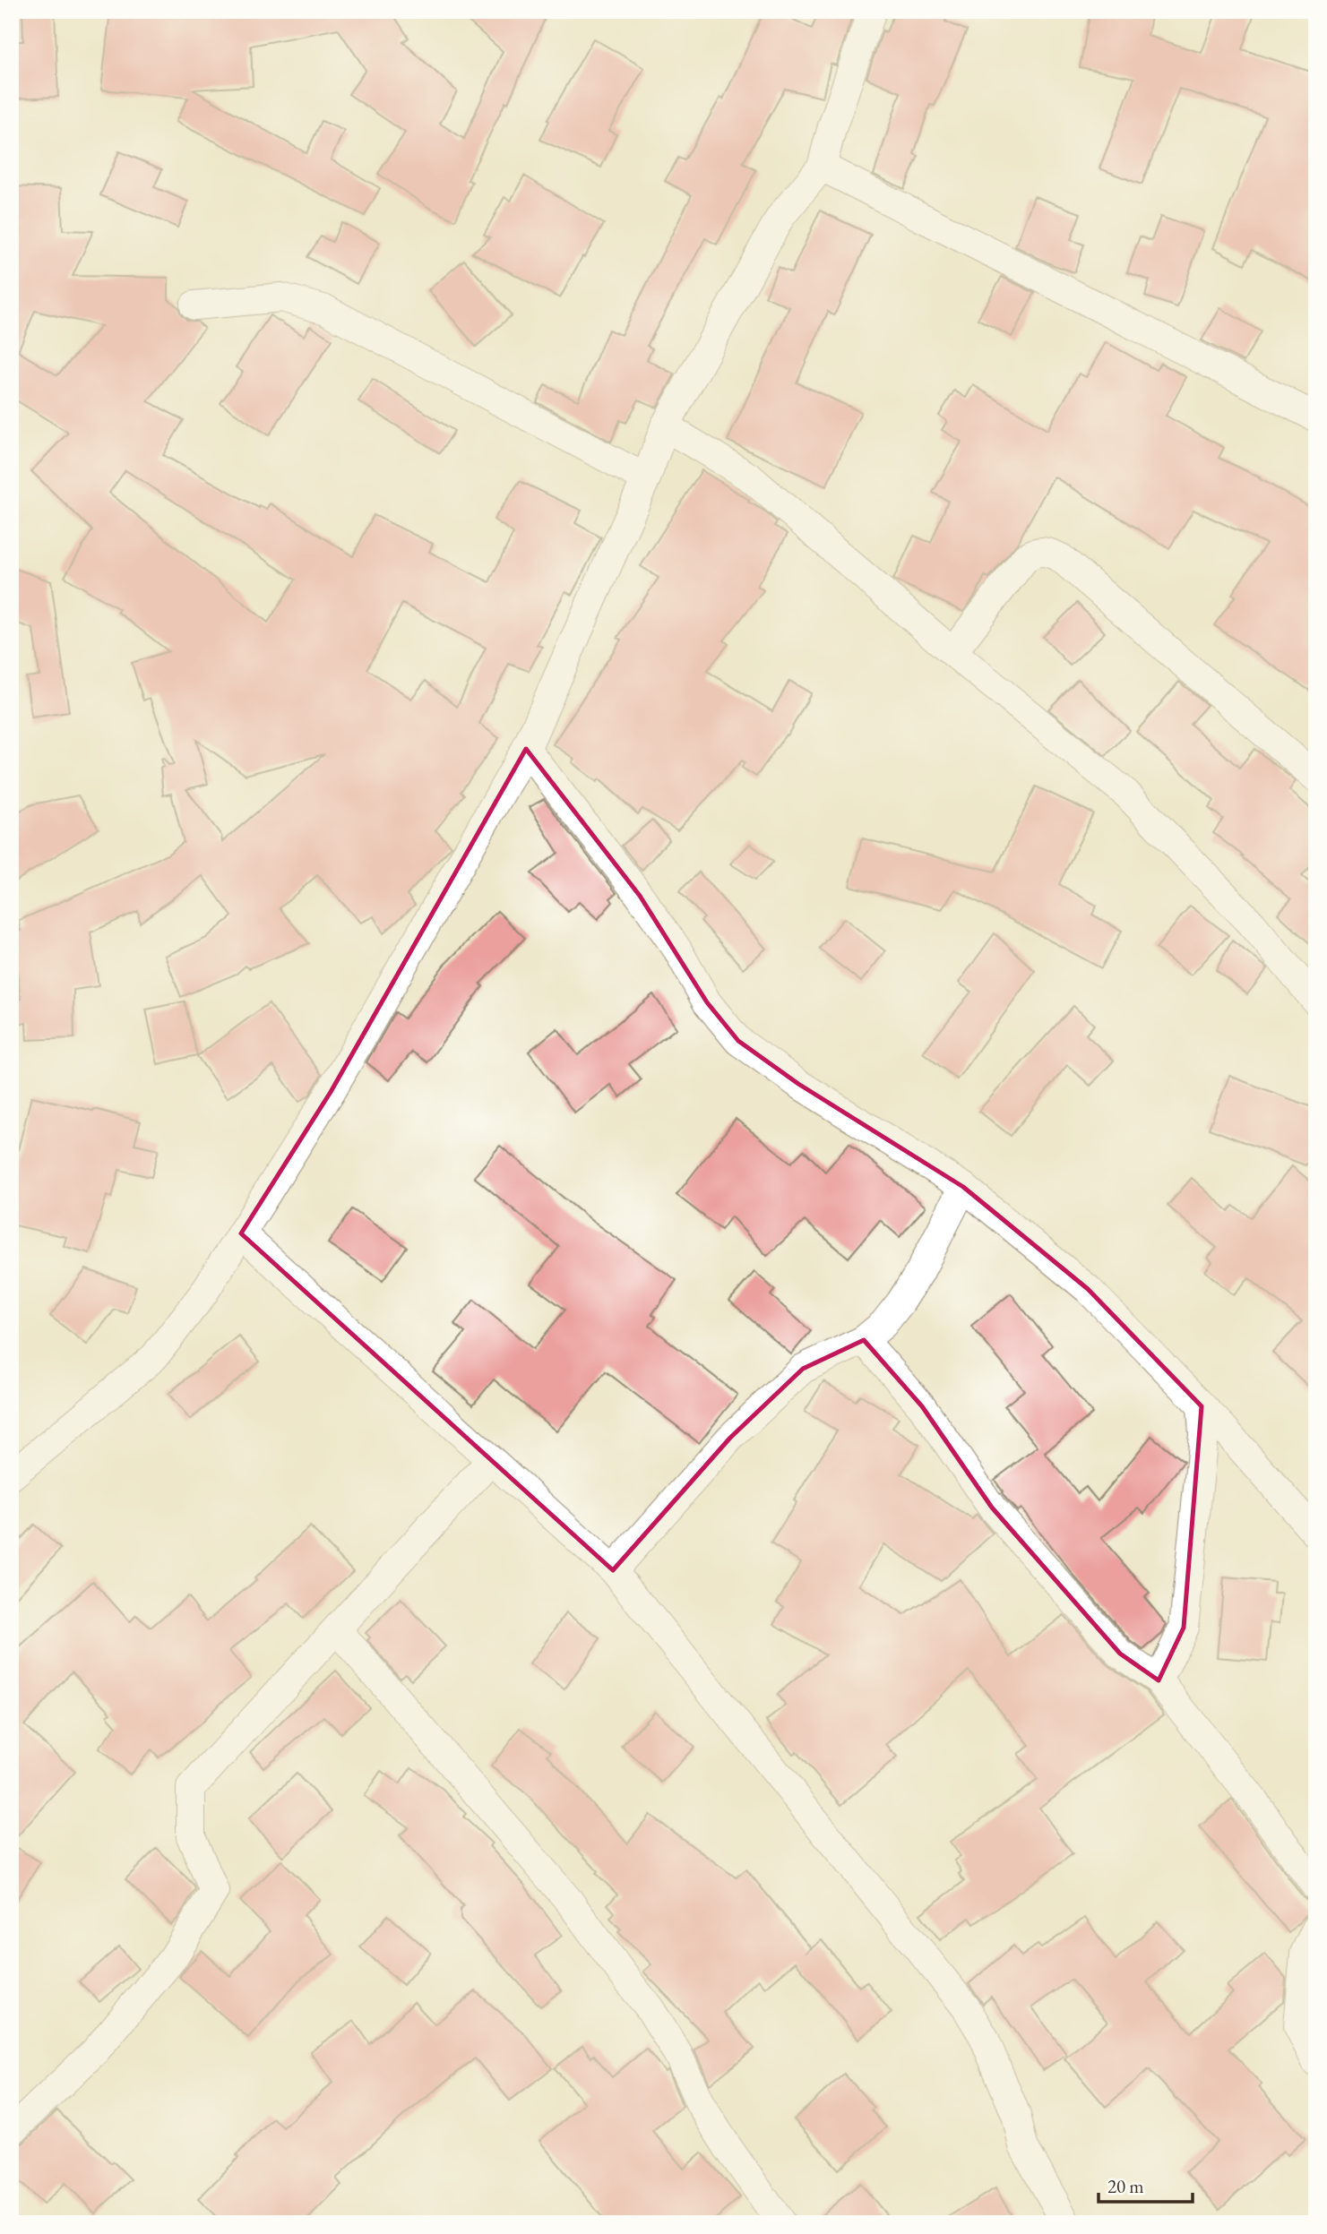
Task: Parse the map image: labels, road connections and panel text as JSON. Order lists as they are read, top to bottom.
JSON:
{
  "scale_bar": "20 m"
}
